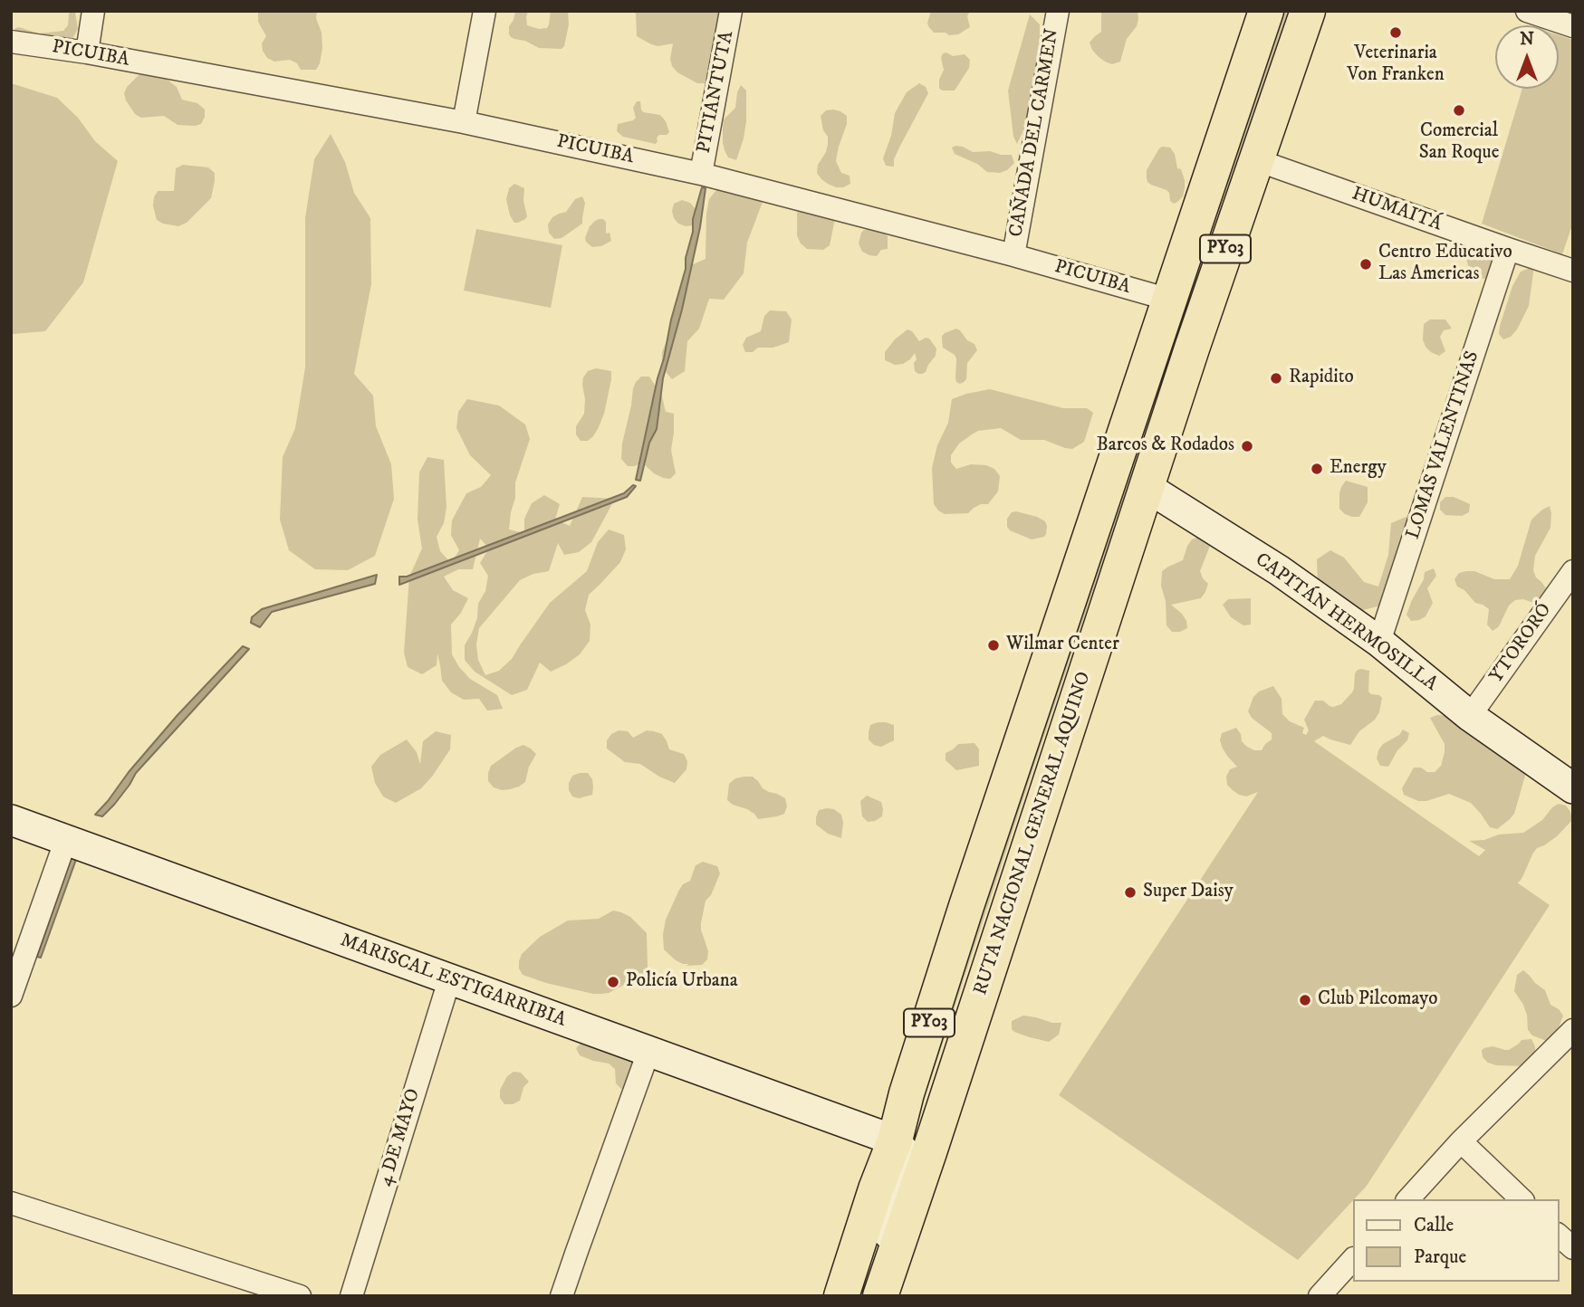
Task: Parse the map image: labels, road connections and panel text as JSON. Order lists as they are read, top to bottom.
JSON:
{
  "streets": {
    "highway": ["PY03", "RUTA NACIONAL GENERAL AQUINO"],
    "street": [
      "PICUIBA",
      "PITIANTUTA",
      "CAÑADA DEL CARMEN",
      "HUMAITÁ",
      "LOMAS VALENTINAS",
      "CAPITÁN HERMOSILLA",
      "YTORORÓ",
      "MARISCAL ESTIGARRIBIA",
      "4 DE MAYO"
    ]
  },
  "crossings": [
    ["PICUIBA", "PITIANTUTA"],
    ["PICUIBA", "CAÑADA DEL CARMEN"],
    ["PICUIBA", "RUTA NACIONAL GENERAL AQUINO"],
    ["HUMAITÁ", "LOMAS VALENTINAS"],
    ["HUMAITÁ", "RUTA NACIONAL GENERAL AQUINO"],
    ["LOMAS VALENTINAS", "CAPITÁN HERMOSILLA"],
    ["CAPITÁN HERMOSILLA", "YTORORÓ"],
    ["CAPITÁN HERMOSILLA", "RUTA NACIONAL GENERAL AQUINO"],
    ["RUTA NACIONAL GENERAL AQUINO", "MARISCAL ESTIGARRIBIA"],
    ["MARISCAL ESTIGARRIBIA", "4 DE MAYO"]
  ],
  "places": [
    "Veterinaria Von Franken",
    "Comercial San Roque",
    "Centro Educativo Las Americas",
    "Rapidito",
    "Barcos & Rodados",
    "Energy",
    "Wilmar Center",
    "Super Daisy",
    "Policía Urbana",
    "Club Pilcomayo"
  ],
  "legend": ["Calle", "Parque"],
  "north": "top"
}
